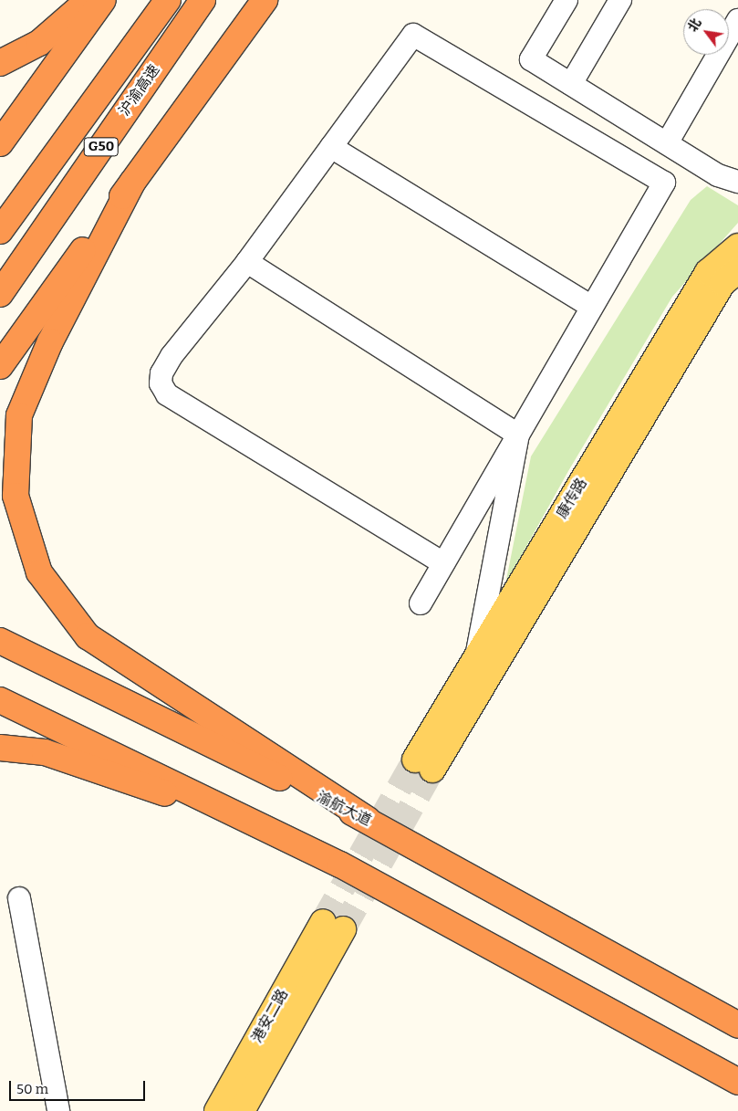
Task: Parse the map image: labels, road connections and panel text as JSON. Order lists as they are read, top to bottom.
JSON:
{
  "streets": {
    "highway": ["沪渝高速", "G50", "渝航大道"],
    "main road": ["康传路", "港安二路"]
  },
  "scale_bar": "50 m",
  "north": "top left"
}
